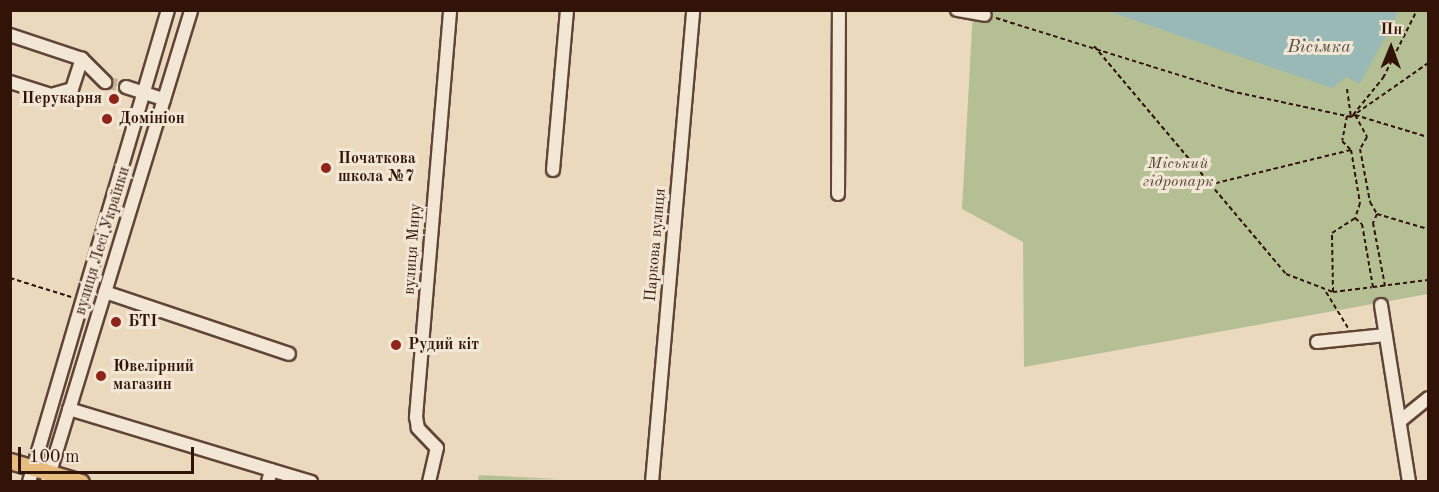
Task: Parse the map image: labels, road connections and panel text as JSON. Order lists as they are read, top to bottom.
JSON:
{
  "streets": {
    "street": ["вулиця Лесі Українки", "Паркова вулиця", "вулиця Миру"]
  },
  "water": ["Вісімка"],
  "parks": ["Міський гідропарк"],
  "places": [
    "Перукарня",
    "Домiнiон",
    "Початкова школа №7",
    "БТI",
    "Рудий кіт",
    "Ювелiрний магазин"
  ],
  "scale_bar": "100 m",
  "north": "top"
}
